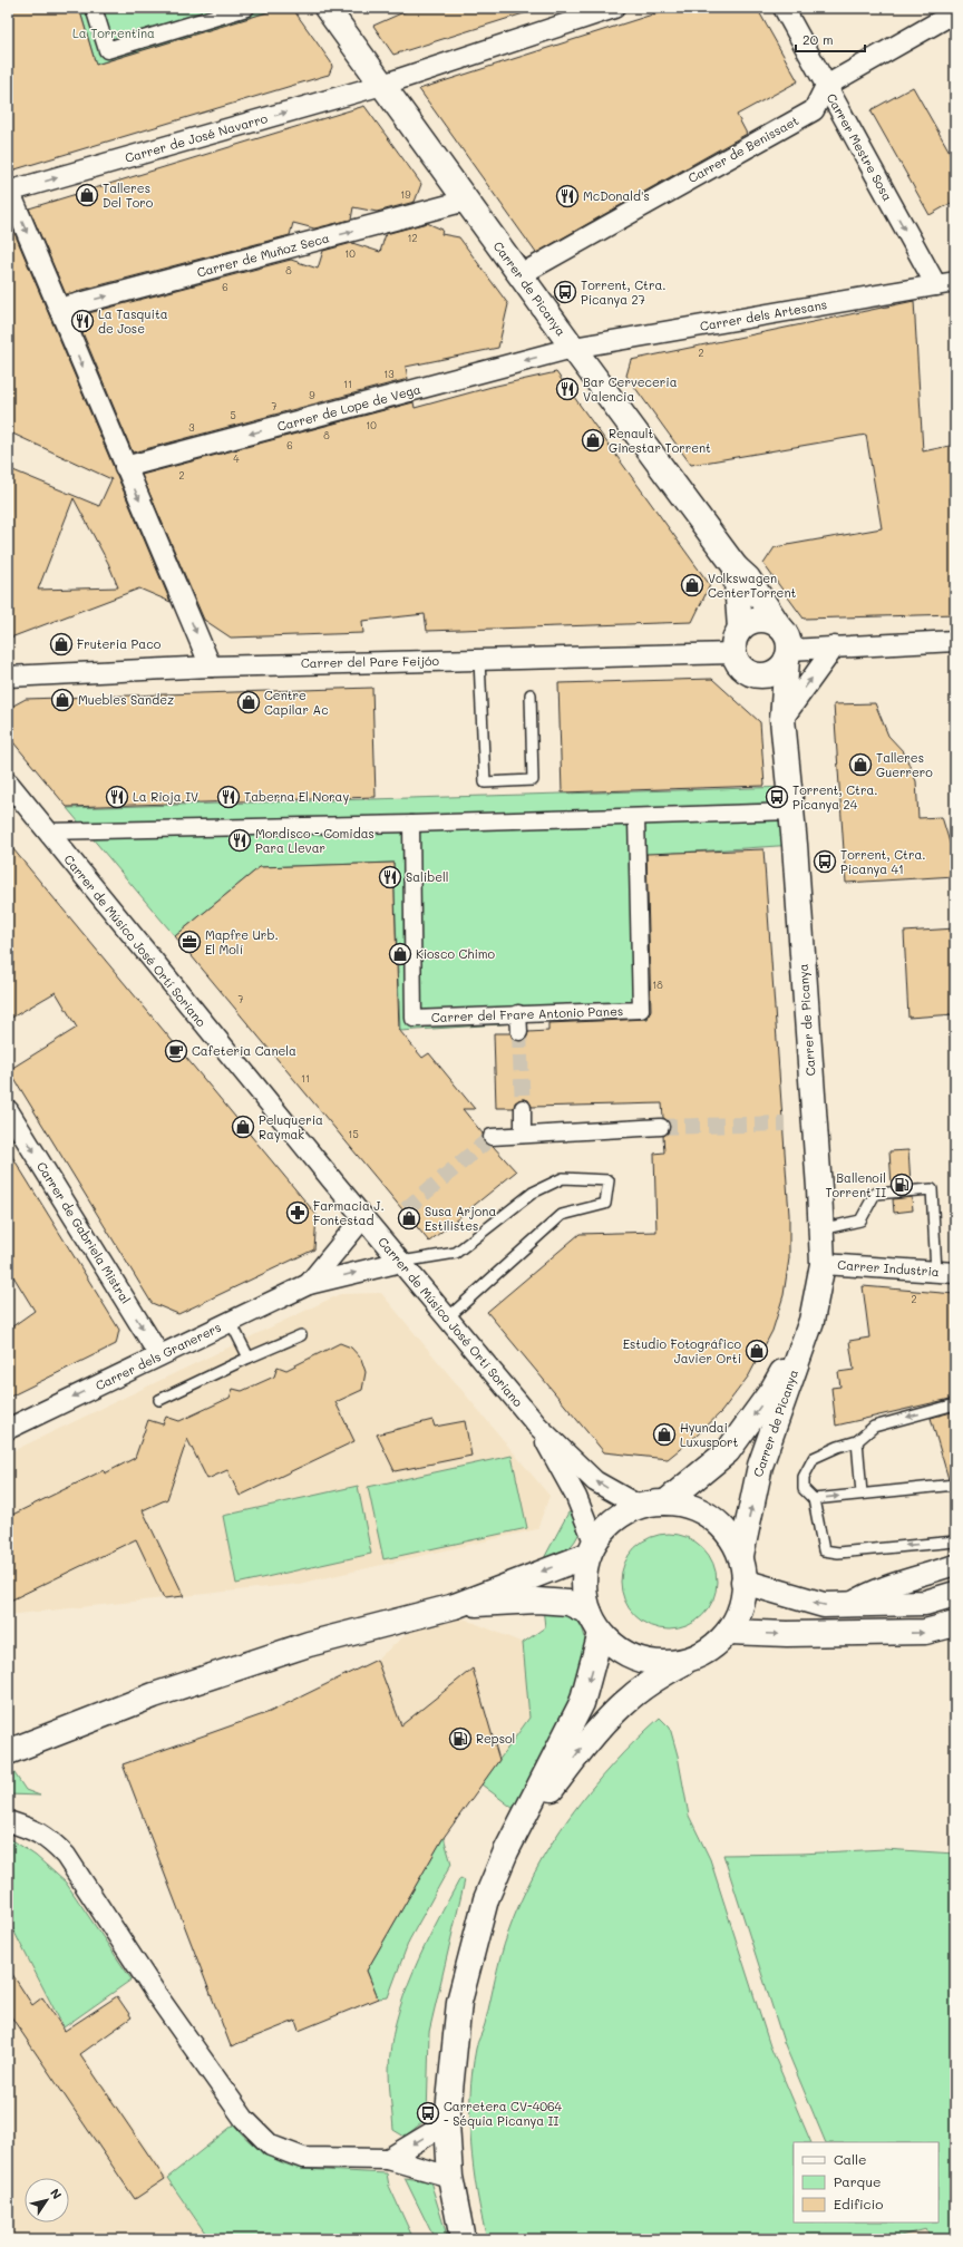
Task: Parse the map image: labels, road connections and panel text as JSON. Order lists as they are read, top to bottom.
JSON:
{
  "streets": {
    "street": [
      "Carrer de José Navarro",
      "Carrer Mestre Sosa",
      "Carrer de Benissaet",
      "Carrer de Muñoz Seca",
      "Carrer de Picanya",
      "Carrer dels Artesans",
      "Carrer de Lope de Vega",
      "Carrer del Pare Feijóo",
      "Carrer de Músico José Ortí Soriano",
      "Carrer del Frare Antonio Panes",
      "Carrer de Gabriela Mistral",
      "Carrer Industria",
      "Carrer dels Granerers"
    ]
  },
  "crossings": [
    ["Carrer de José Navarro", "Carrer de Picanya"],
    ["Carrer Mestre Sosa", "Carrer de Benissaet"],
    ["Carrer Mestre Sosa", "Carrer dels Artesans"],
    ["Carrer de Benissaet", "Carrer de Picanya"],
    ["Carrer de Muñoz Seca", "Carrer de Picanya"],
    ["Carrer de Picanya", "Carrer dels Artesans"],
    ["Carrer de Picanya", "Carrer de Lope de Vega"],
    ["Carrer de Picanya", "Carrer del Pare Feijóo"],
    ["Carrer de Picanya", "Carrer Industria"],
    ["Carrer dels Artesans", "Carrer de Lope de Vega"],
    ["Carrer de Músico José Ortí Soriano", "Carrer dels Granerers"],
    ["Carrer de Gabriela Mistral", "Carrer dels Granerers"]
  ],
  "one_way": [
    "Carrer de José Navarro",
    "Carrer Mestre Sosa",
    "Carrer de Muñoz Seca",
    "Carrer de Lope de Vega",
    "Carrer de Gabriela Mistral"
  ],
  "parks": ["La Torrentina"],
  "places": {
    "shop": [
      "Talleres Del Toro",
      "Renault Ginestar Torrent",
      "Volkswagen CenterTorrent",
      "Fruteria Paco",
      "Muebles Sandez",
      "Centre Capilar Ac",
      "Talleres Guerrero",
      "Kiosco Chimo",
      "Peluqueria Raymak",
      "Susa Arjona Estilistes",
      "Estudio Fotográfico Javier Orti",
      "Hyundai Luxusport"
    ],
    "restaurant": [
      "McDonald's",
      "La Tasquita de Jose",
      "Bar Cerveceria Valencia",
      "La Rioja IV",
      "Taberna El Noray",
      "Mordisco - Comidas Para Llevar",
      "Salibell"
    ],
    "bus stop": [
      "Torrent, Ctra. Picanya 27",
      "Torrent, Ctra. Picanya 24",
      "Torrent, Ctra. Picanya 41",
      "Carretera CV-4064 - Séquia Picanya II"
    ],
    "office": ["Mapfre Urb. El Molí"],
    "cafe": ["Cafeteria Canela"],
    "fuel station": ["Ballenoil Torrent II", "Repsol"],
    "pharmacy": ["Farmacia J. Fontestad"]
  },
  "house_numbers": [
    "19",
    "12",
    "10",
    "8",
    "6",
    "2",
    "13",
    "11",
    "9",
    "7",
    "5",
    "10",
    "3",
    "8",
    "6",
    "4",
    "2",
    "18",
    "7",
    "11",
    "15",
    "2"
  ],
  "legend": ["Calle", "Parque", "Edificio"],
  "scale_bar": "20 m",
  "north": "top right"
}
